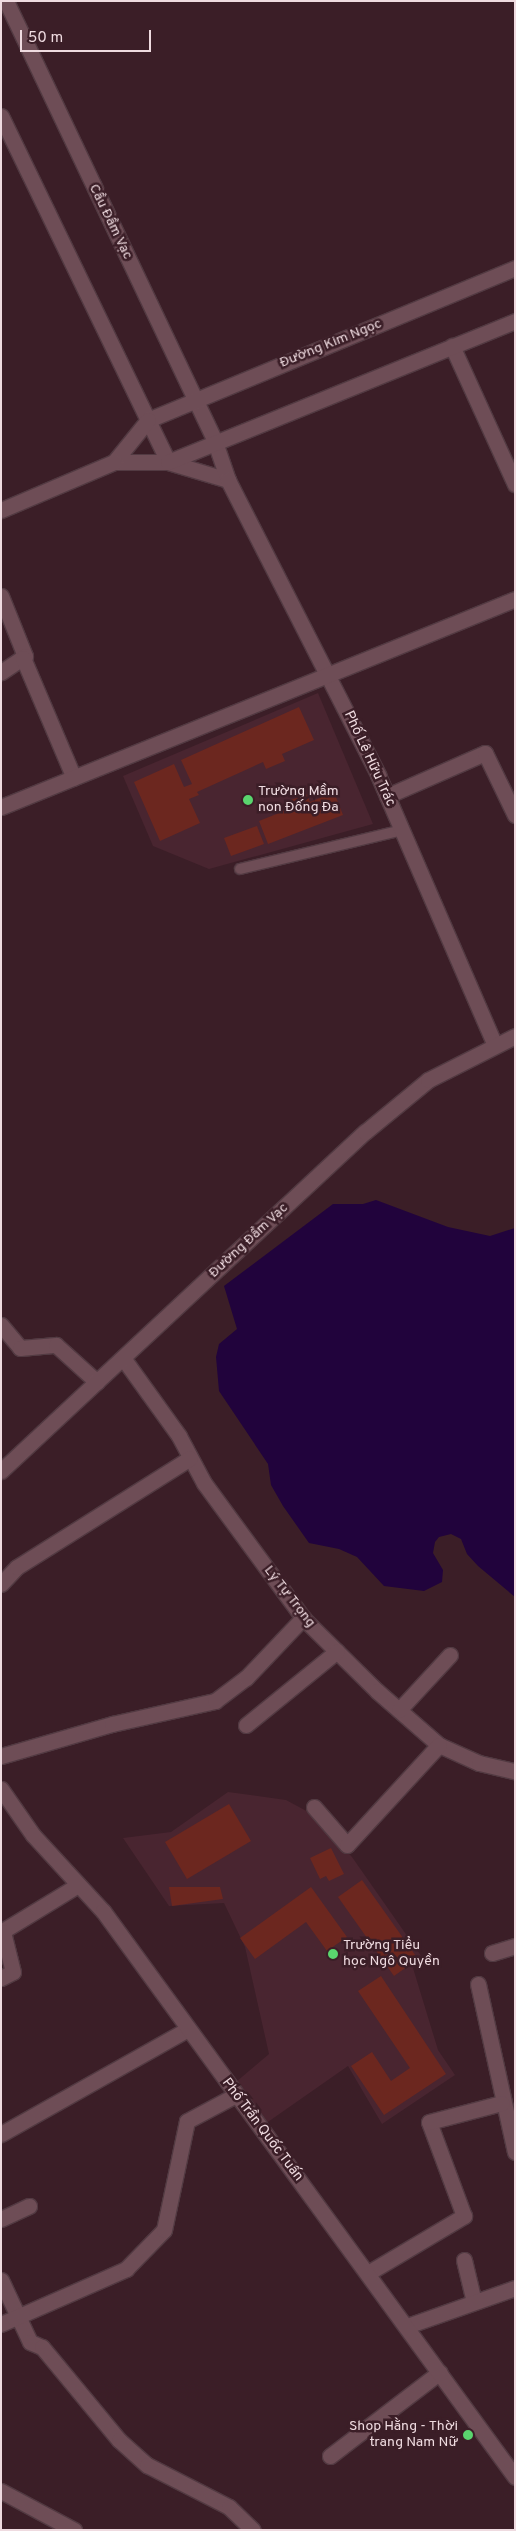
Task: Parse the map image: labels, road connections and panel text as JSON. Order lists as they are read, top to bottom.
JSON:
{
  "streets": {
    "street": [
      "Cầu Đầm Vạc",
      "Đường Kim Ngọc",
      "Phố Lê Hữu Trác",
      "Đường Đầm Vạc",
      "Lý Tự Trọng",
      "Phố Trần Quốc Tuấn"
    ]
  },
  "crossings": [
    ["Cầu Đầm Vạc", "Đường Kim Ngọc"],
    ["Cầu Đầm Vạc", "Phố Lê Hữu Trác"],
    ["Phố Lê Hữu Trác", "Đường Đầm Vạc"],
    ["Đường Đầm Vạc", "Lý Tự Trọng"]
  ],
  "places": ["Trường Mầm non Đống Đa", "Trường Tiểu học Ngô Quyền", "Shop Hằng - Thời trang Nam Nữ"],
  "scale_bar": "50 m"
}
